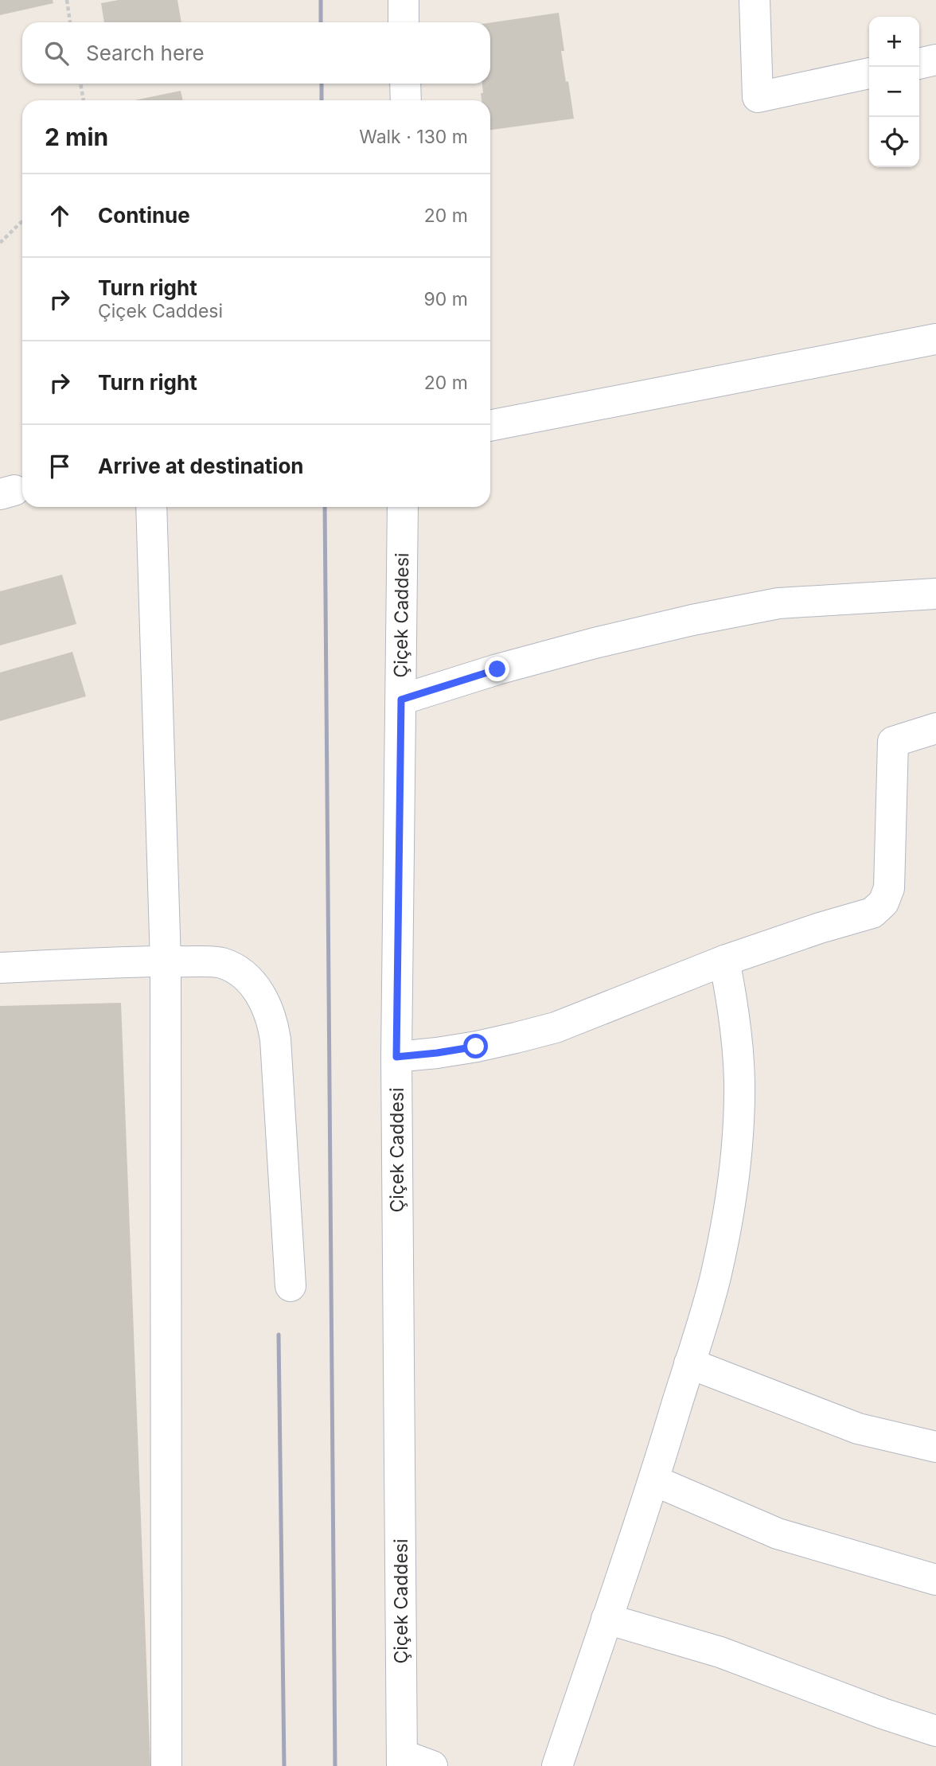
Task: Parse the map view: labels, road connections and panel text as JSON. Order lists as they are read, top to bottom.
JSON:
{
  "streets": {
    "street": ["Çiçek Caddesi"]
  },
  "page": {
    "map_buttons": ["+", "−"],
    "search": "Search here",
    "heading": ["2 min", "Walk · 130 m"],
    "list": [
      ["Continue", "20 m"],
      ["Turn right", "Çiçek Caddesi", "90 m"],
      ["Turn right", "20 m"],
      "Arrive at destination"
    ]
  }
}
